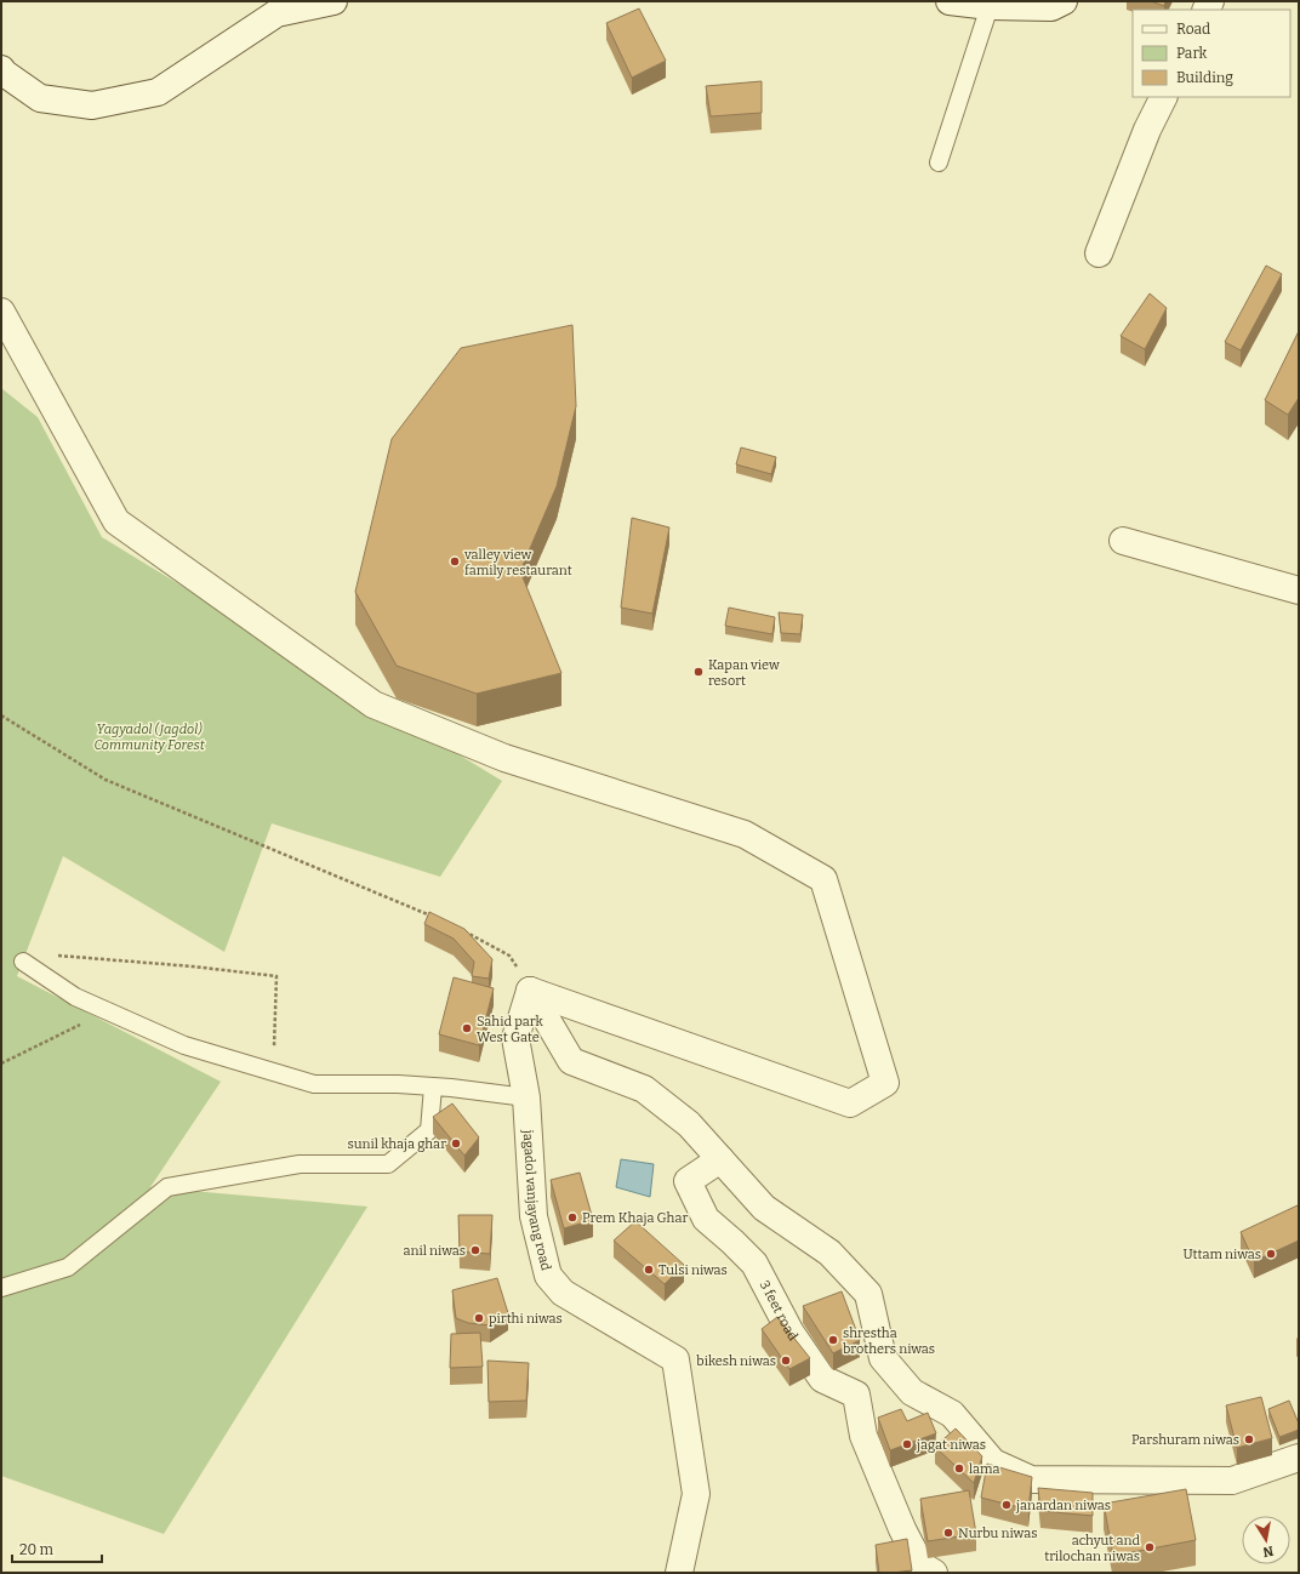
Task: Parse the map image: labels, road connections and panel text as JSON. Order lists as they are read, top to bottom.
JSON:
{
  "streets": {
    "street": ["jagadol vanjayang road", "3 feet road"]
  },
  "parks": ["Yagyadol (Jagdol) Community Forest"],
  "places": [
    "valley view family restaurant",
    "Kapan view resort",
    "Sahid park West Gate",
    "sunil khaja ghar",
    "Prem Khaja Ghar",
    "anil niwas",
    "Uttam niwas",
    "Tulsi niwas",
    "pirthi niwas",
    "shrestha brothers niwas",
    "bikesh niwas",
    "Parshuram niwas",
    "jagat niwas",
    "lama",
    "janardan niwas",
    "Nurbu niwas",
    "achyut and trilochan niwas"
  ],
  "legend": ["Road", "Park", "Building"],
  "scale_bar": "20 m",
  "north": "bottom"
}
